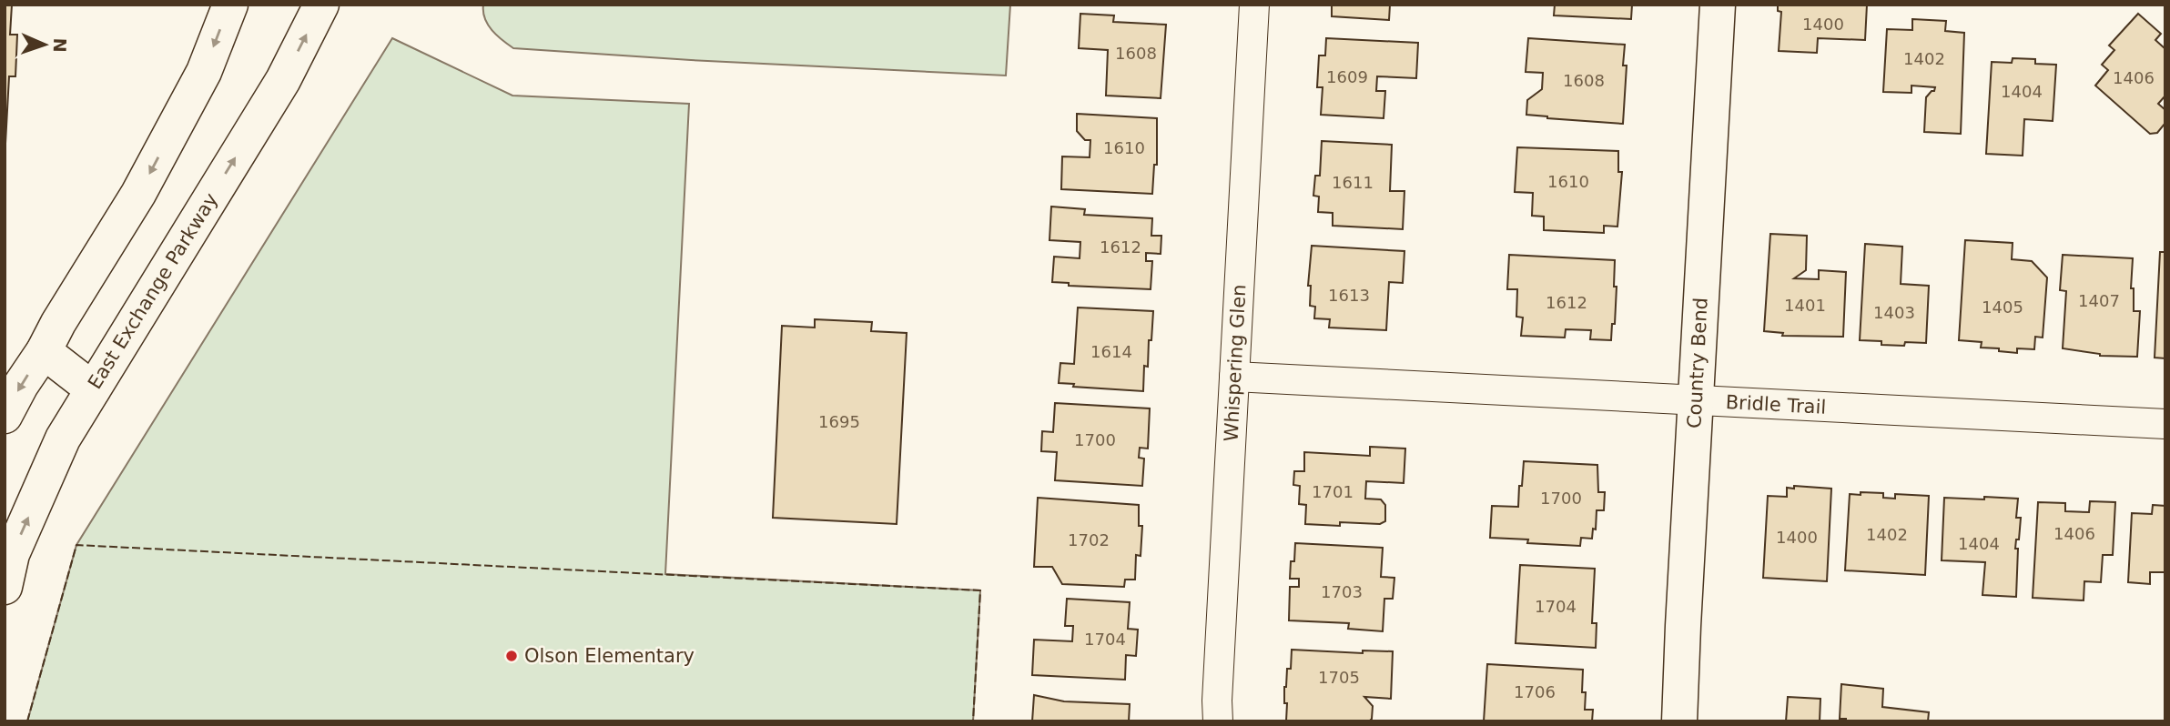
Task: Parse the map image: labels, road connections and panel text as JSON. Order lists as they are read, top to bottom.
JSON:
{
  "streets": {
    "street": [
      "East Exchange Parkway",
      "Whispering Glen",
      "Country Bend",
      "Bridle Trail"
    ]
  },
  "crossings": [
    ["Whispering Glen", "Bridle Trail"],
    ["Country Bend", "Bridle Trail"]
  ],
  "places": ["Olson Elementary"],
  "house_numbers": [
    "1400",
    "1608",
    "1402",
    "1609",
    "1406",
    "1608",
    "1404",
    "1610",
    "1610",
    "1611",
    "1612",
    "1613",
    "1407",
    "1612",
    "1401",
    "1405",
    "1403",
    "1614",
    "1695",
    "1700",
    "1701",
    "1700",
    "1406",
    "1402",
    "1400",
    "1702",
    "1404",
    "1703",
    "1704",
    "1704",
    "1705",
    "1706"
  ],
  "north": "right"
}
